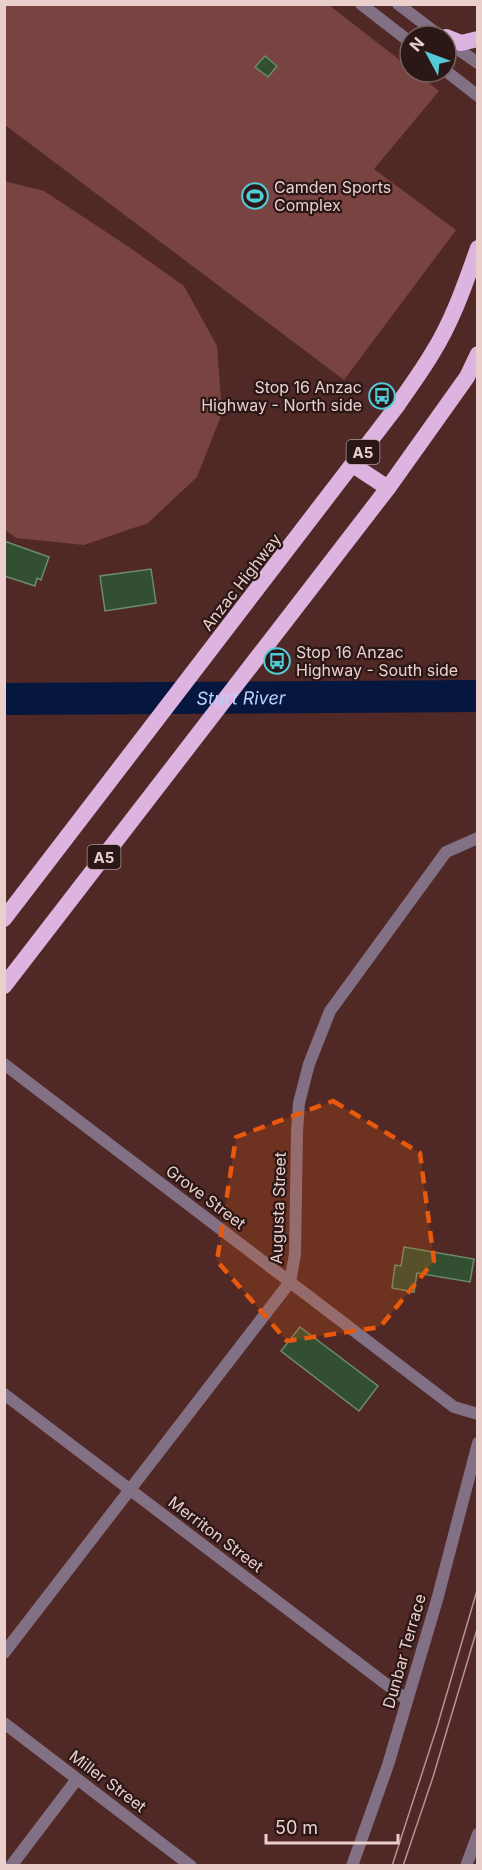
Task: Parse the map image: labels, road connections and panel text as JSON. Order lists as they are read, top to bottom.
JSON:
{
  "streets": {
    "highway": ["A5", "Anzac Highway"],
    "street": [
      "Grove Street",
      "Augusta Street",
      "Merriton Street",
      "Dunbar Terrace",
      "Miller Street"
    ]
  },
  "crossings": [
    ["Grove Street", "Augusta Street"],
    ["Augusta Street", "Merriton Street"],
    ["Merriton Street", "Dunbar Terrace"]
  ],
  "water": ["Sturt River"],
  "places": {
    "sports": ["Camden Sports Complex"],
    "bus stop": ["Stop 16 Anzac Highway - North side", "Stop 16 Anzac Highway - South side"]
  },
  "scale_bar": "50 m",
  "north": "top left"
}
